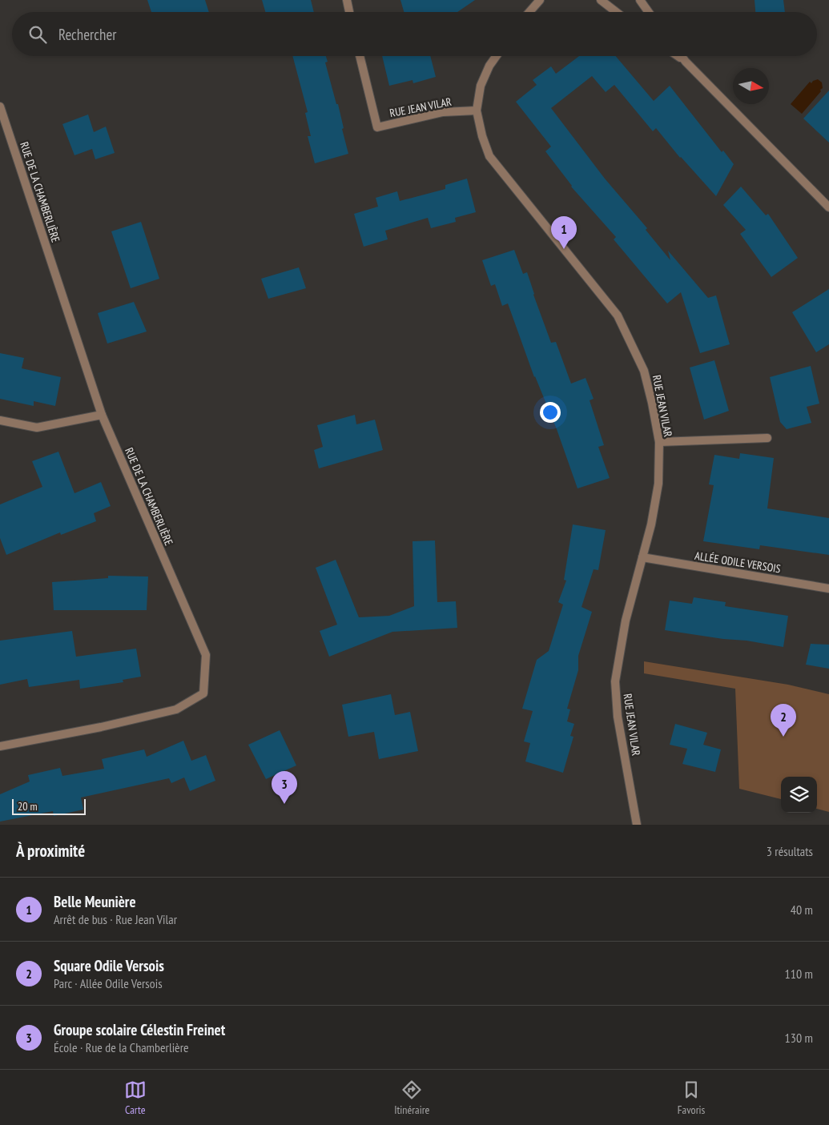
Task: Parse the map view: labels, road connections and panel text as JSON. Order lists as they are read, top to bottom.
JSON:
{
  "streets": {
    "street": ["RUE JEAN VILAR", "RUE DE LA CHAMBERLIÈRE", "ALLÉE ODILE VERSOIS"]
  },
  "crossings": [
    ["RUE JEAN VILAR", "ALLÉE ODILE VERSOIS"]
  ],
  "scale_bar": "20 m",
  "north": "right",
  "page": {
    "search": "Rechercher",
    "pins": ["1", "2", "3"],
    "scale": "20 m",
    "heading": ["À proximité", "3 résultats"],
    "list": [
      {
        "mark": "1",
        "name": "Belle Meunière",
        "note": "Arrêt de bus · Rue Jean Vilar",
        "value": "40 m"
      },
      {
        "mark": "2",
        "name": "Square Odile Versois",
        "note": "Parc · Allée Odile Versois",
        "value": "110 m"
      },
      {
        "mark": "3",
        "name": "Groupe scolaire Célestin Freinet",
        "note": "École · Rue de la Chamberlière",
        "value": "130 m"
      }
    ],
    "nav": ["Carte", "Itinéraire", "Favoris"]
  }
}
